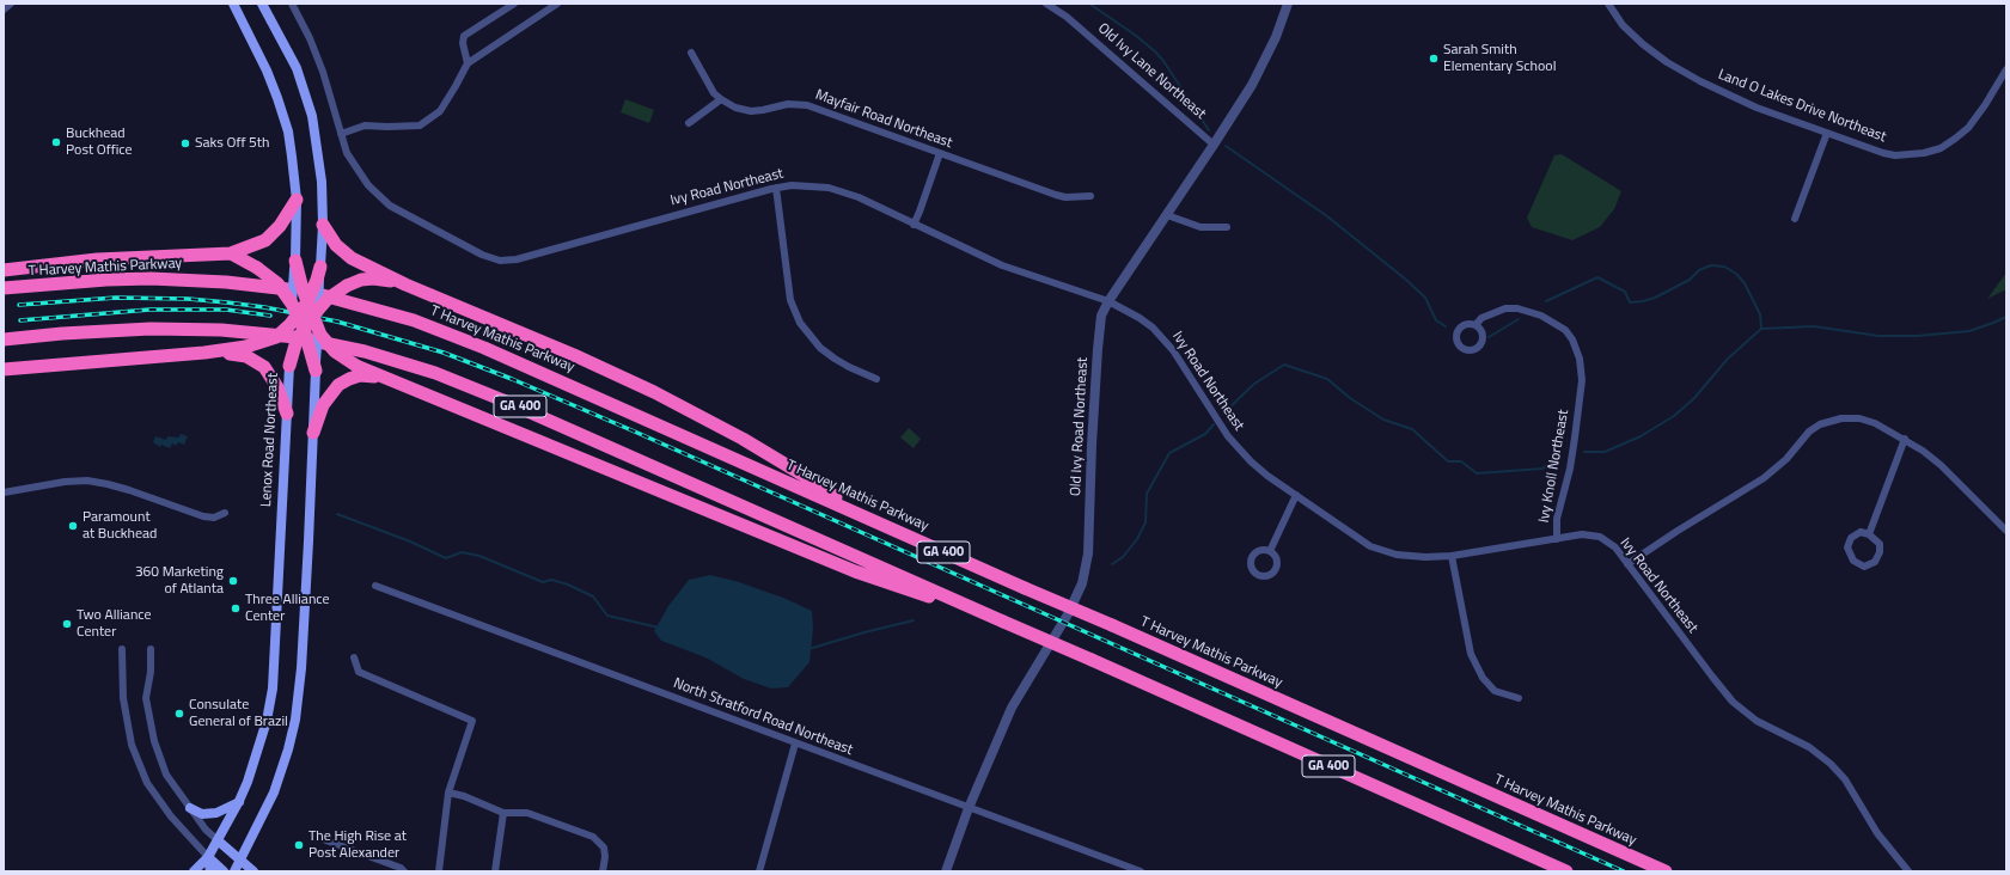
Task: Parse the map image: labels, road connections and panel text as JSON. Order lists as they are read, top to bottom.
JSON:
{
  "streets": {
    "highway": ["T Harvey Mathis Parkway", "GA 400"],
    "main road": ["Lenox Road Northeast"],
    "street": [
      "Old Ivy Lane Northeast",
      "Land O Lakes Drive Northeast",
      "Mayfair Road Northeast",
      "Ivy Road Northeast",
      "Old Ivy Road Northeast",
      "Ivy Knoll Northeast",
      "North Stratford Road Northeast"
    ]
  },
  "crossings": [
    ["Old Ivy Lane Northeast", "Old Ivy Road Northeast"],
    ["Ivy Road Northeast", "Old Ivy Road Northeast"],
    ["Ivy Road Northeast", "Ivy Knoll Northeast"],
    ["Old Ivy Road Northeast", "North Stratford Road Northeast"]
  ],
  "places": [
    "Sarah Smith Elementary School",
    "Buckhead Post Office",
    "Saks Off 5th",
    "Paramount at Buckhead",
    "360 Marketing of Atlanta",
    "Three Alliance Center",
    "Two Alliance Center",
    "Consulate General of Brazil",
    "The High Rise at Post Alexander"
  ]
}
